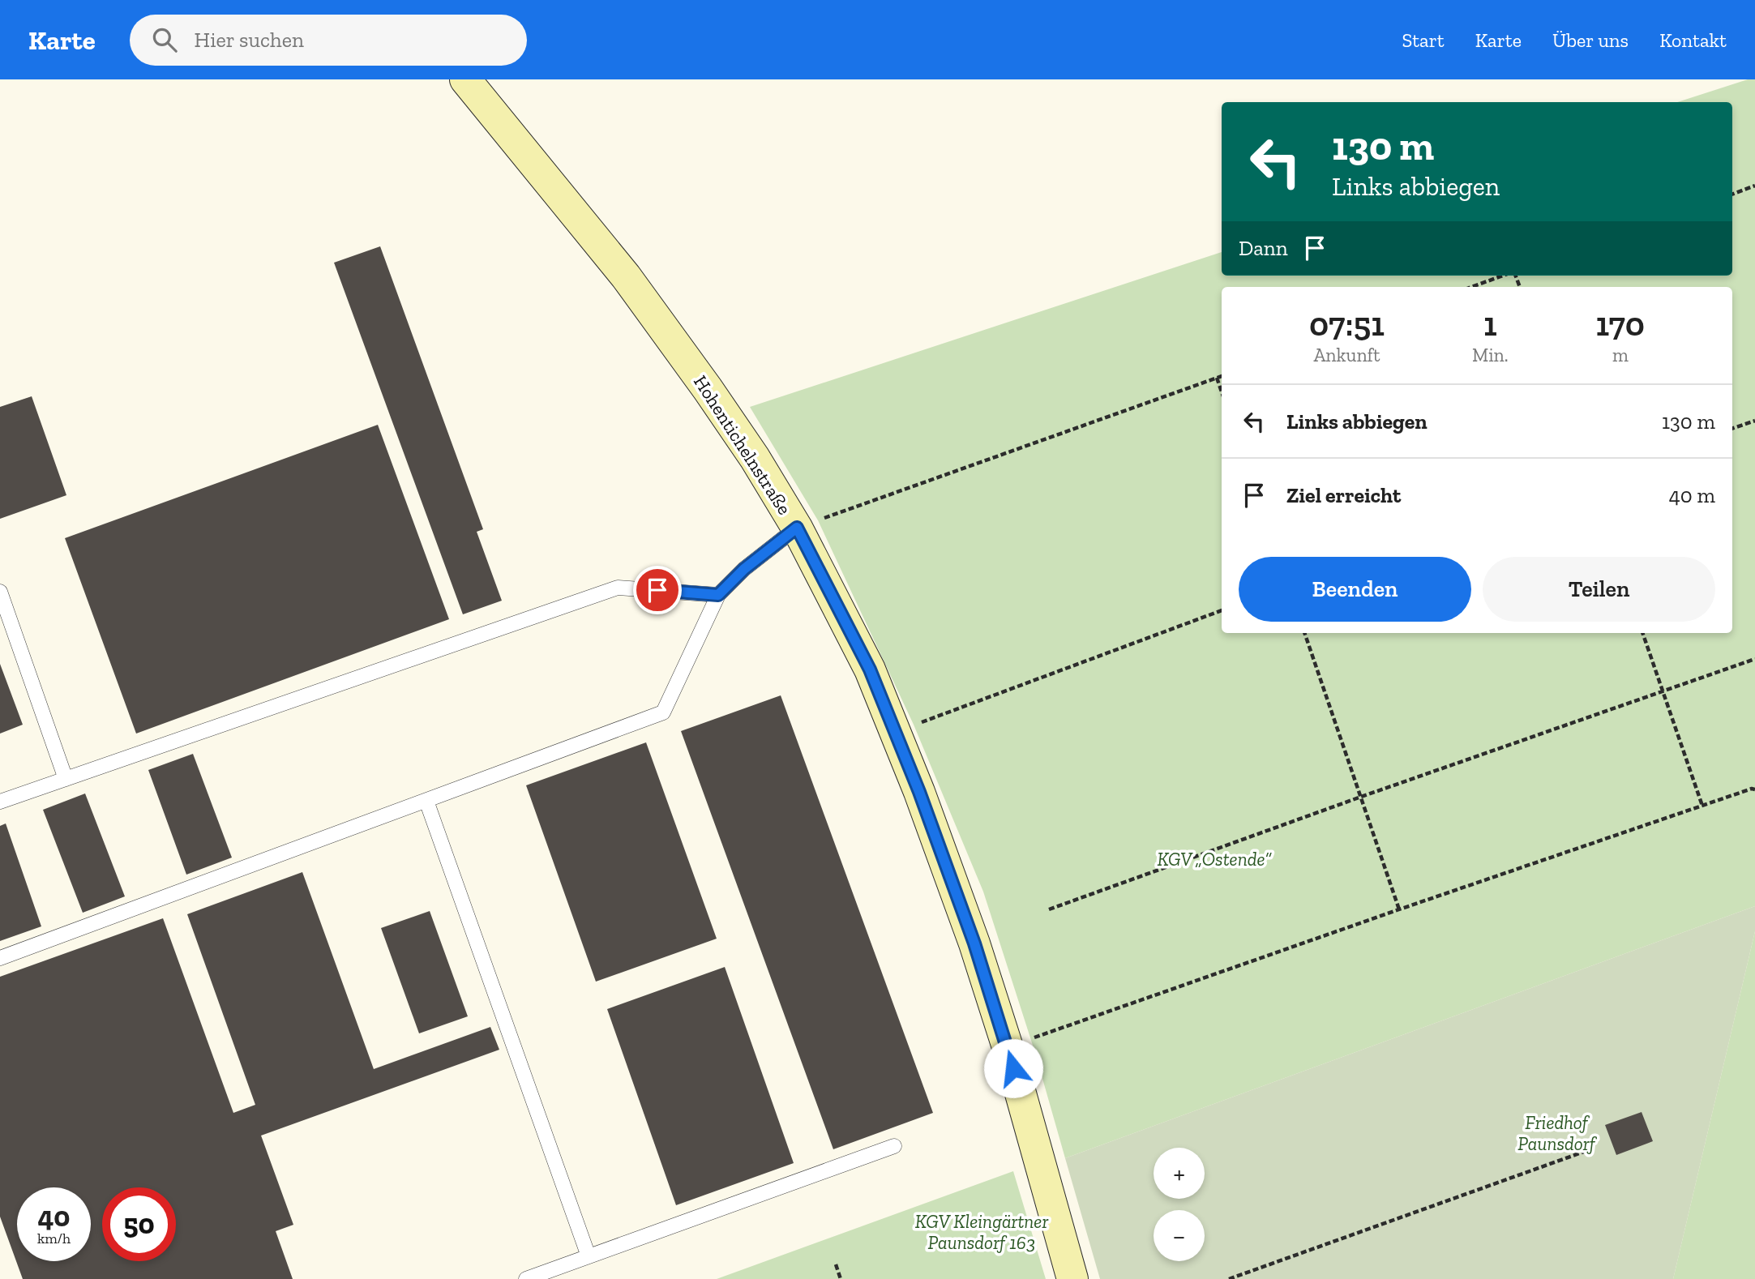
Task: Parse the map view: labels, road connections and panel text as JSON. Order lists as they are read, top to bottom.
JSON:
{
  "streets": {
    "main road": ["Hohentichelnstraße"]
  },
  "parks": ["KGV „Ostende“", "Friedhof Paunsdorf", "KGV Kleingärtner Paunsdorf 163"],
  "page": {
    "header": "Karte",
    "search": "Hier suchen",
    "nav": [
      "Start",
      "Karte",
      "Über uns",
      "Kontakt"
    ],
    "turn": ["130 m", "Links abbiegen"],
    "then": "Dann",
    "eta": [
      "07:51",
      "Ankunft",
      "1",
      "Min.",
      "170",
      "m"
    ],
    "list": [
      {
        "name": "Links abbiegen",
        "value": "130 m"
      },
      {
        "name": "Ziel erreicht",
        "value": "40 m"
      }
    ],
    "buttons": ["Beenden", "Teilen"],
    "map_buttons": ["+", "−"],
    "speed": "40 km/h",
    "limit": "50"
  }
}
